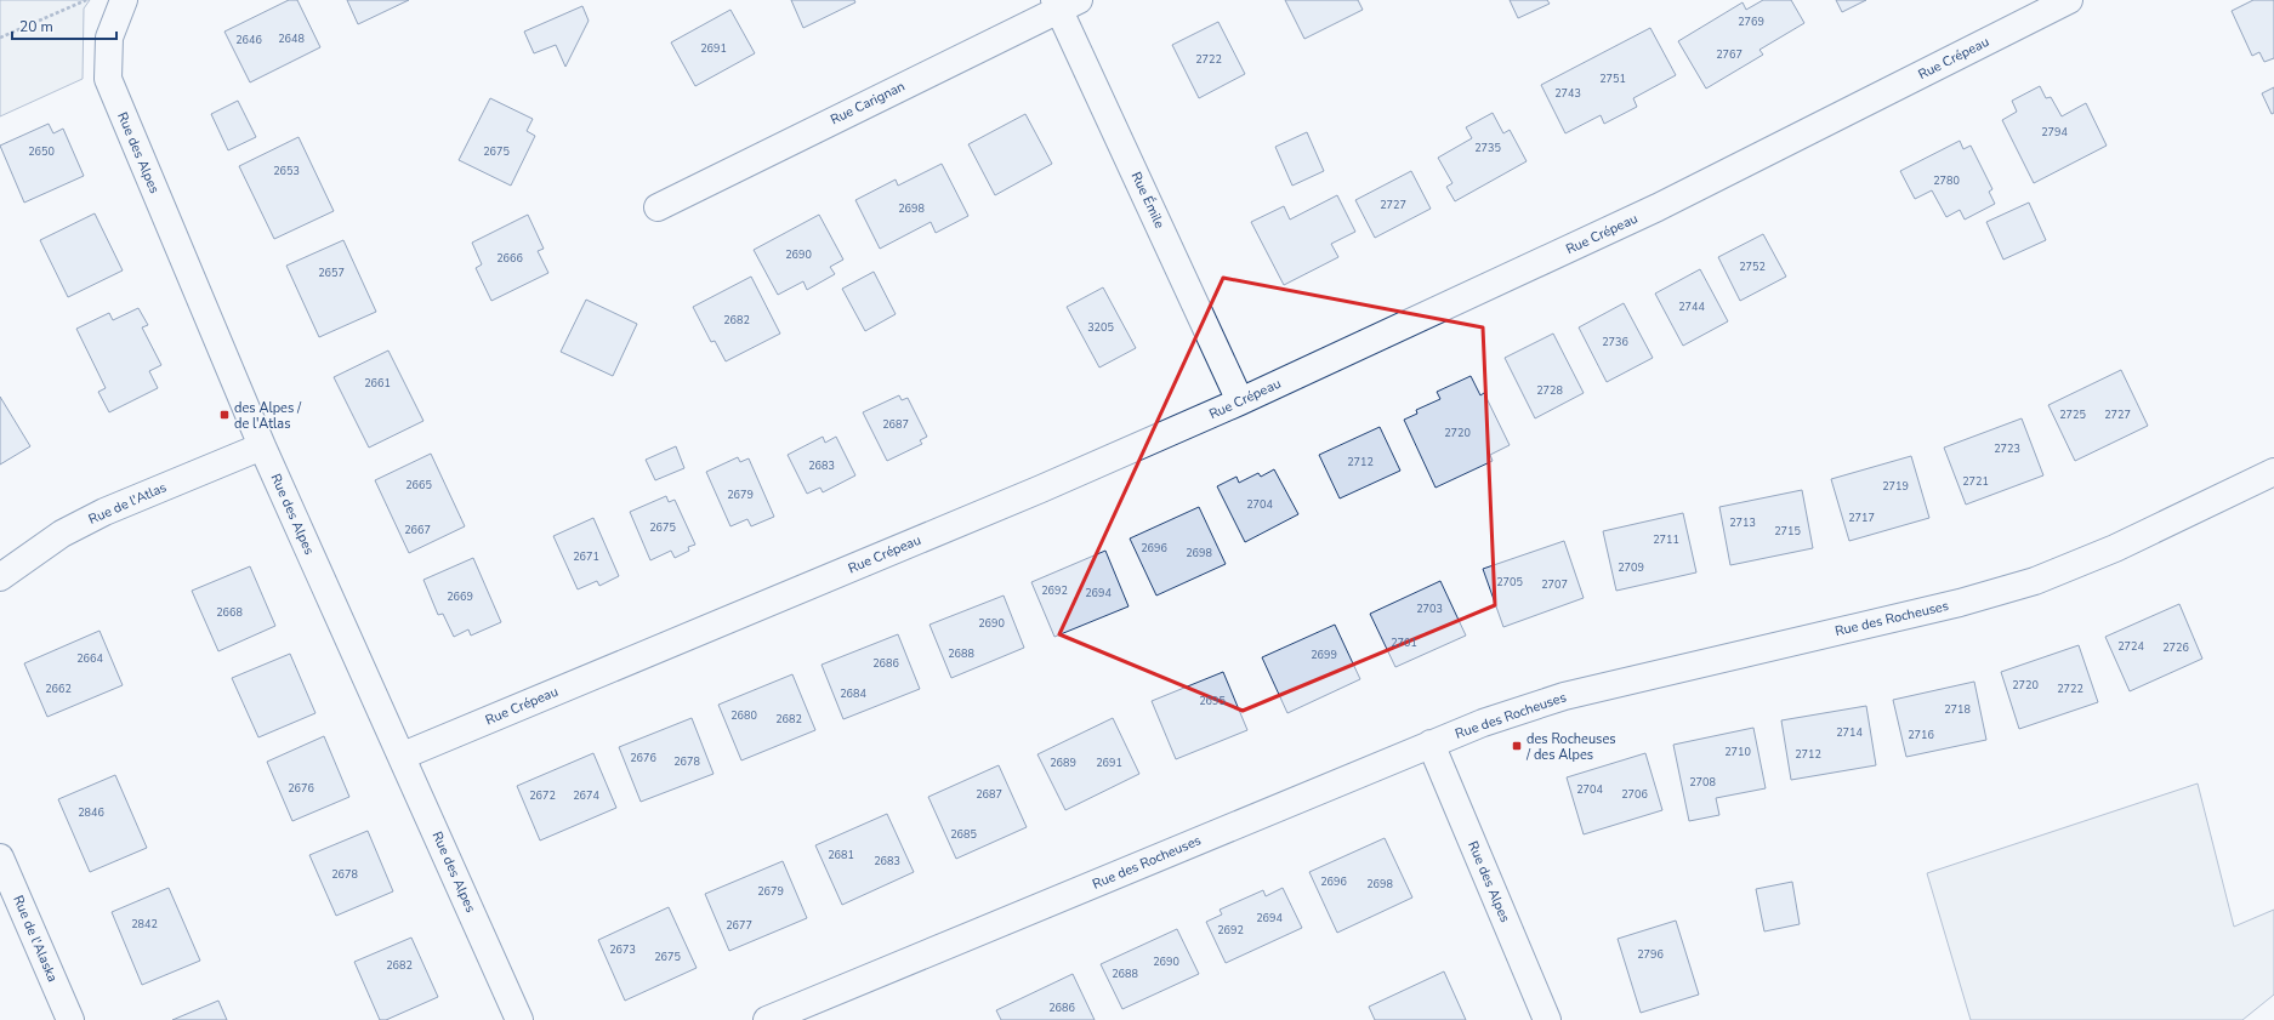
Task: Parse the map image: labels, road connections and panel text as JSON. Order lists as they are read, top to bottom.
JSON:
{
  "streets": {
    "street": [
      "Rue Crépeau",
      "Rue Carignan",
      "Rue des Alpes",
      "Rue Émile",
      "Rue de l'Atlas",
      "Rue des Rocheuses",
      "Rue de l'Alaska"
    ]
  },
  "crossings": [
    ["Rue Crépeau", "Rue des Alpes"],
    ["Rue Crépeau", "Rue Émile"],
    ["Rue Carignan", "Rue Émile"],
    ["Rue des Alpes", "Rue de l'Atlas"],
    ["Rue des Alpes", "Rue des Rocheuses"]
  ],
  "places": {
    "transit": ["des Alpes / de l'Atlas", "des Rocheuses / des Alpes"]
  },
  "house_numbers": [
    "2769",
    "2648",
    "2646",
    "2691",
    "2767",
    "2722",
    "2751",
    "2743",
    "2794",
    "2735",
    "2650",
    "2675",
    "2653",
    "2780",
    "2727",
    "2698",
    "2690",
    "2666",
    "2752",
    "2657",
    "2744",
    "2682",
    "3205",
    "2736",
    "2661",
    "2728",
    "2725",
    "2727",
    "2687",
    "2720",
    "2723",
    "2712",
    "2683",
    "2721",
    "2665",
    "2719",
    "2679",
    "2704",
    "2717",
    "2713",
    "2675",
    "2667",
    "2715",
    "2711",
    "2696",
    "2698",
    "2671",
    "2709",
    "2705",
    "2707",
    "2692",
    "2694",
    "2669",
    "2703",
    "2668",
    "2690",
    "2701",
    "2724",
    "2726",
    "2688",
    "2699",
    "2664",
    "2686",
    "2720",
    "2662",
    "2722",
    "2684",
    "2695",
    "2718",
    "2680",
    "2682",
    "2714",
    "2716",
    "2710",
    "2712",
    "2676",
    "2678",
    "2689",
    "2691",
    "2708",
    "2676",
    "2704",
    "2687",
    "2706",
    "2672",
    "2674",
    "2846",
    "2685",
    "2681",
    "2683",
    "2678",
    "2696",
    "2698",
    "2679",
    "2694",
    "2842",
    "2677",
    "2692",
    "2673",
    "2796",
    "2675",
    "2690",
    "2682",
    "2688",
    "2686"
  ],
  "scale_bar": "20 m"
}
